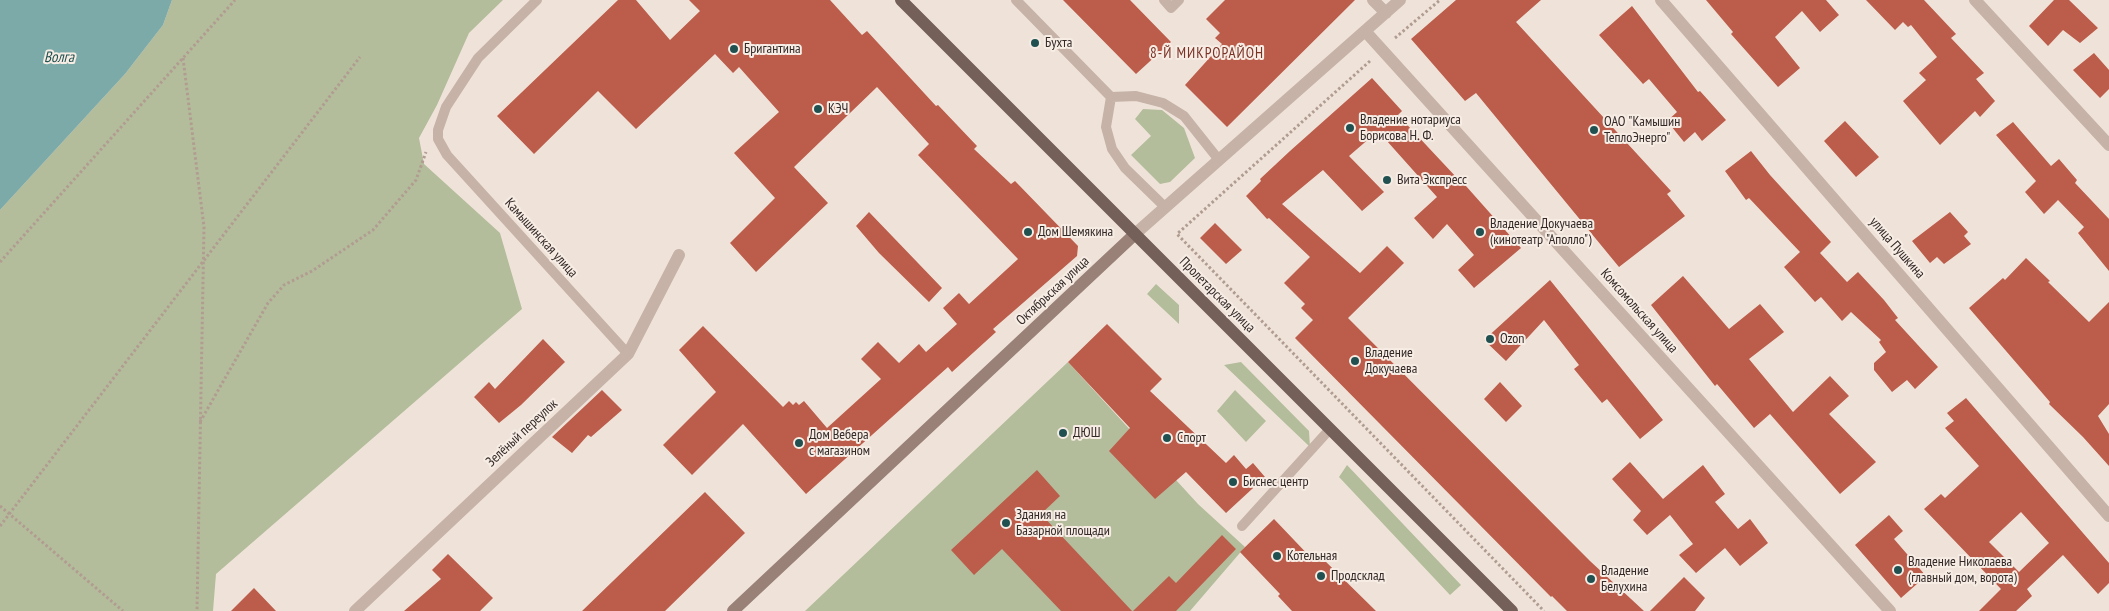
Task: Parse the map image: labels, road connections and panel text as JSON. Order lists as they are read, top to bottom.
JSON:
{
  "streets": {
    "main road": ["Пролетарская улица"],
    "street": [
      "улица Пушкина",
      "Октябрьская улица",
      "Комсомольская улица",
      "Зелёный переулок"
    ],
    "lane": ["Камышинская улица"]
  },
  "crossings": [
    ["Камышинская улица", "Зелёный переулок"],
    ["Октябрьская улица", "Пролетарская улица"],
    ["Октябрьская улица", "Комсомольская улица"]
  ],
  "districts": ["8-Й МИКРОРАЙОН"],
  "water": ["Волга"],
  "places": [
    "Бухта",
    "Бригантина",
    "КЭЧ",
    "Владение нотариуса Борисова Н. Ф.",
    "ОАО \"Камышин ТеплоЭнерго\"",
    "Вита Экспресс",
    "Дом Шемякина",
    "Владение Докучаева (кинотеатр \"Аполло\")",
    "Ozon",
    "Владение Докучаева",
    "ДЮШ",
    "Спорт",
    "Дом Вебера с магазином",
    "Биснес центр",
    "Здания на Базарной площади",
    "Котельная",
    "Владение Николаева (главный дом, ворота)",
    "Продсклад",
    "Владение Белухина"
  ]
}
